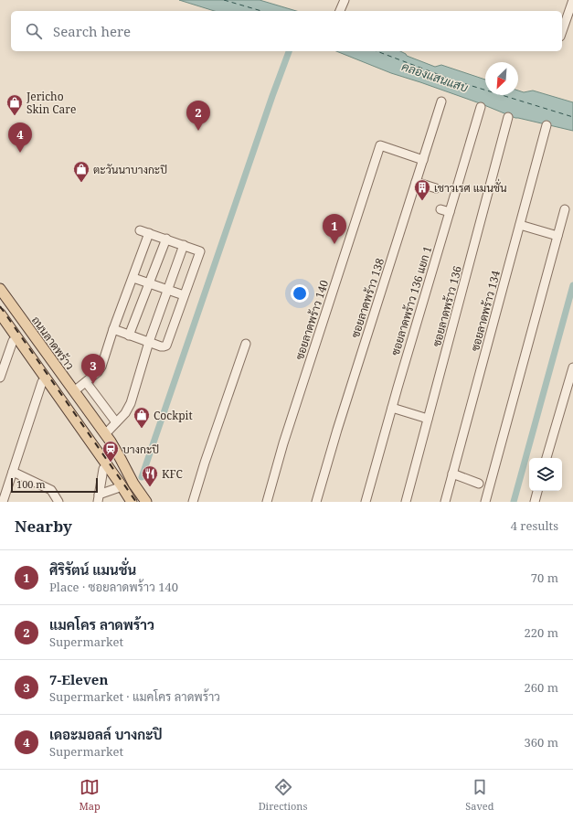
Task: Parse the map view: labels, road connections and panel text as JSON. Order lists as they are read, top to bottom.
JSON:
{
  "streets": {
    "main road": ["ถนนลาดพร้าว"],
    "street": [
      "ซอยลาดพร้าว 138",
      "ซอยลาดพร้าว 136 แยก 1",
      "ซอยลาดพร้าว 136",
      "ซอยลาดพร้าว 134",
      "ซอยลาดพร้าว 140"
    ]
  },
  "crossings": [
    ["ซอยลาดพร้าว 138", "ซอยลาดพร้าว 140"]
  ],
  "water": ["คลองแสนแสบ"],
  "places": {
    "shop": ["Jericho Skin Care", "ตะวันนาบางกะปิ", "Cockpit"],
    "building": ["เชาวเรศ แมนชั่น"],
    "station": ["บางกะปิ"],
    "restaurant": ["KFC"]
  },
  "scale_bar": "100 m",
  "north": "bottom left",
  "page": {
    "search": "Search here",
    "pins": [
      "2",
      "4",
      "1",
      "3"
    ],
    "scale": "100 m",
    "heading": ["Nearby", "4 results"],
    "list": [
      {
        "mark": "1",
        "name": "ศิริรัตน์ แมนชั่น",
        "note": "Place · ซอยลาดพร้าว 140",
        "value": "70 m"
      },
      {
        "mark": "2",
        "name": "แมคโคร ลาดพร้าว",
        "note": "Supermarket",
        "value": "220 m"
      },
      {
        "mark": "3",
        "name": "7-Eleven",
        "note": "Supermarket · แมคโคร ลาดพร้าว",
        "value": "260 m"
      },
      {
        "mark": "4",
        "name": "เดอะมอลล์ บางกะปิ",
        "note": "Supermarket",
        "value": "360 m"
      }
    ],
    "nav": ["Map", "Directions", "Saved"]
  }
}
